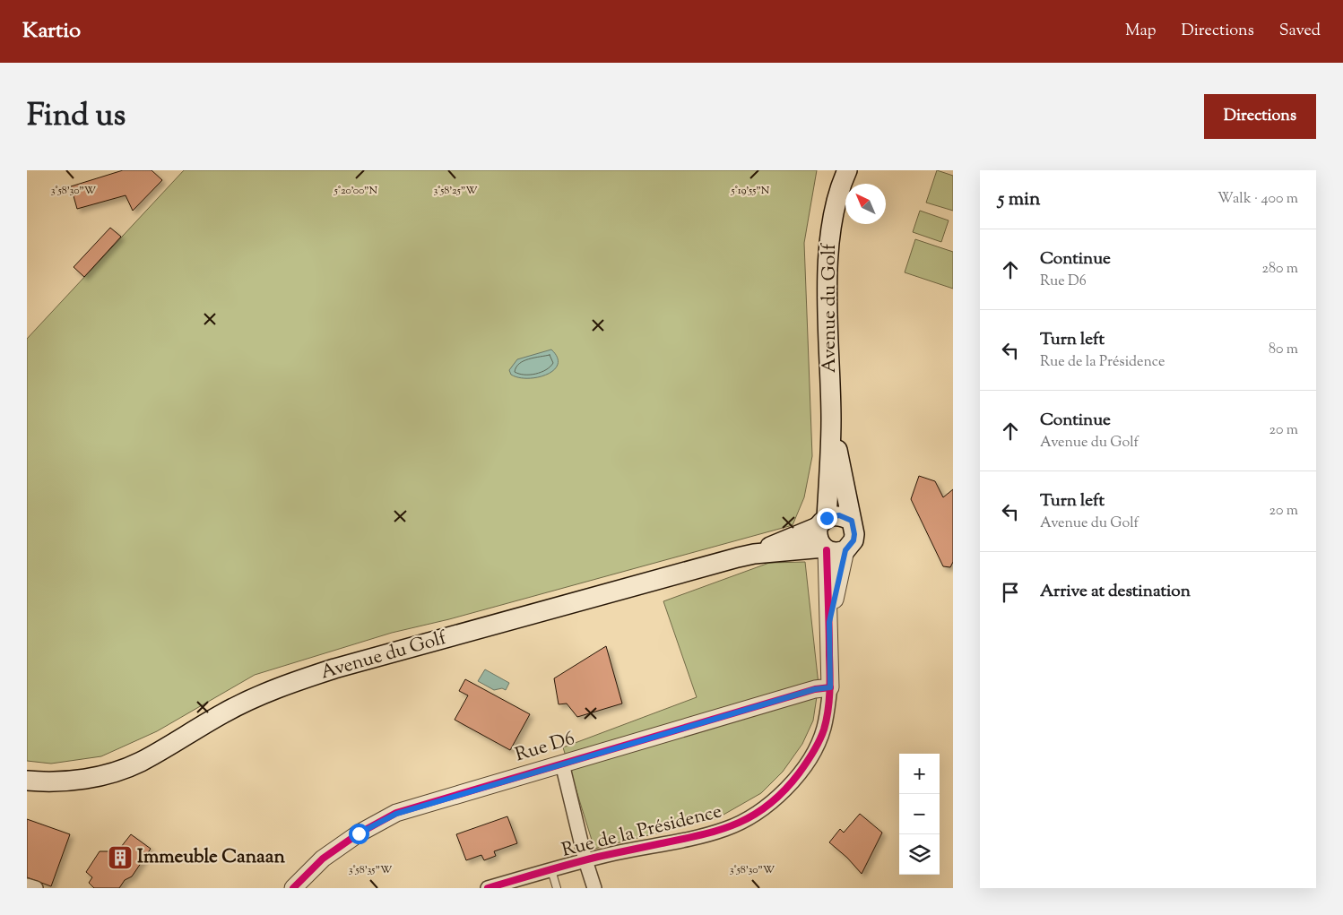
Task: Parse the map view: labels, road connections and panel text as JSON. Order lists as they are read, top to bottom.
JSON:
{
  "streets": {
    "main road": ["Avenue du Golf"],
    "street": ["Rue D6", "Rue de la Présidence"]
  },
  "crossings": [
    ["Avenue du Golf", "Rue de la Présidence"],
    ["Rue D6", "Rue de la Présidence"]
  ],
  "places": {
    "building": ["Immeuble Canaan"]
  },
  "north": "top left",
  "page": {
    "header": "Kartio",
    "nav": ["Map", "Directions", "Saved"],
    "title": "Find us",
    "buttons": "Directions",
    "heading": ["5 min", "Walk · 400 m"],
    "list": [
      ["Continue", "Rue D6", "280 m"],
      ["Turn left", "Rue de la Présidence", "80 m"],
      ["Continue", "Avenue du Golf", "20 m"],
      ["Turn left", "Avenue du Golf", "20 m"],
      "Arrive at destination"
    ],
    "map_buttons": ["+", "−"]
  },
  "coordinates": [
    "5°20'00\"N",
    "5°19'55\"N",
    "3°58'30\"W",
    "3°58'25\"W",
    "3°58'35\"W"
  ]
}
